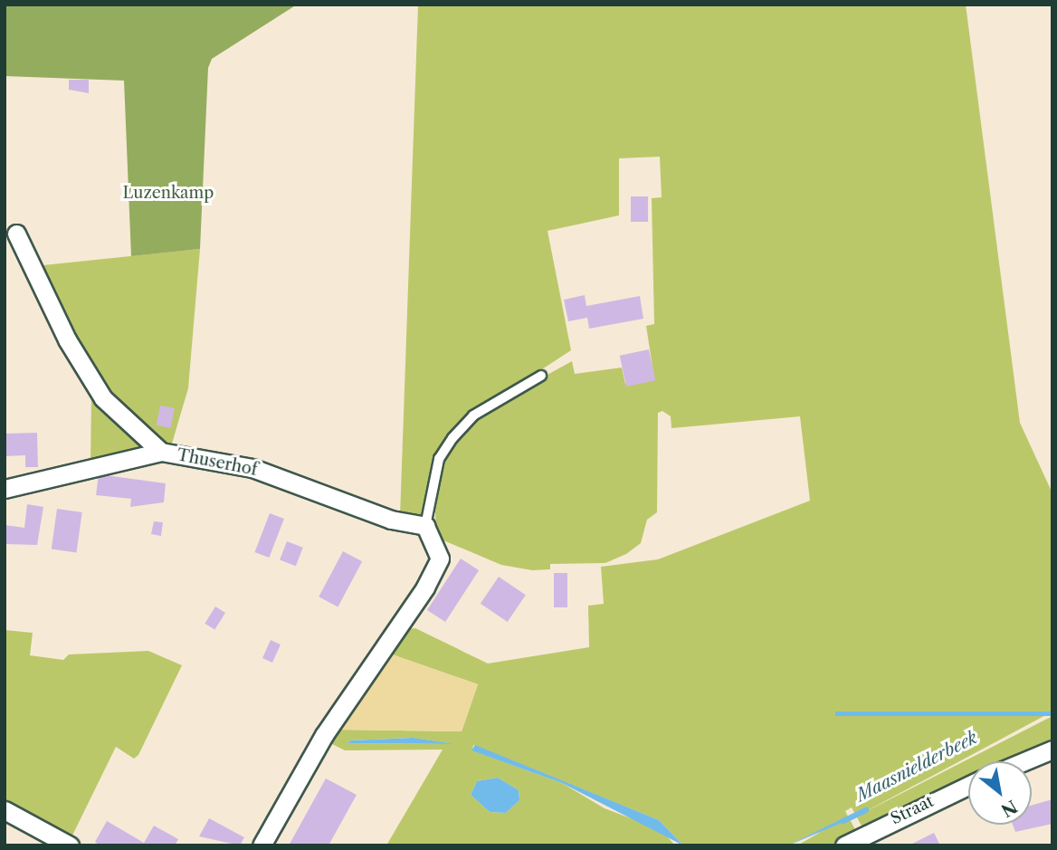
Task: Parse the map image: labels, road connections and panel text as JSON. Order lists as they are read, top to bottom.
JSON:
{
  "streets": {
    "street": ["Thuserhof", "Straat"]
  },
  "water": ["Maasnielderbeek"],
  "parks": ["Luzenkamp"],
  "north": "bottom right"
}
